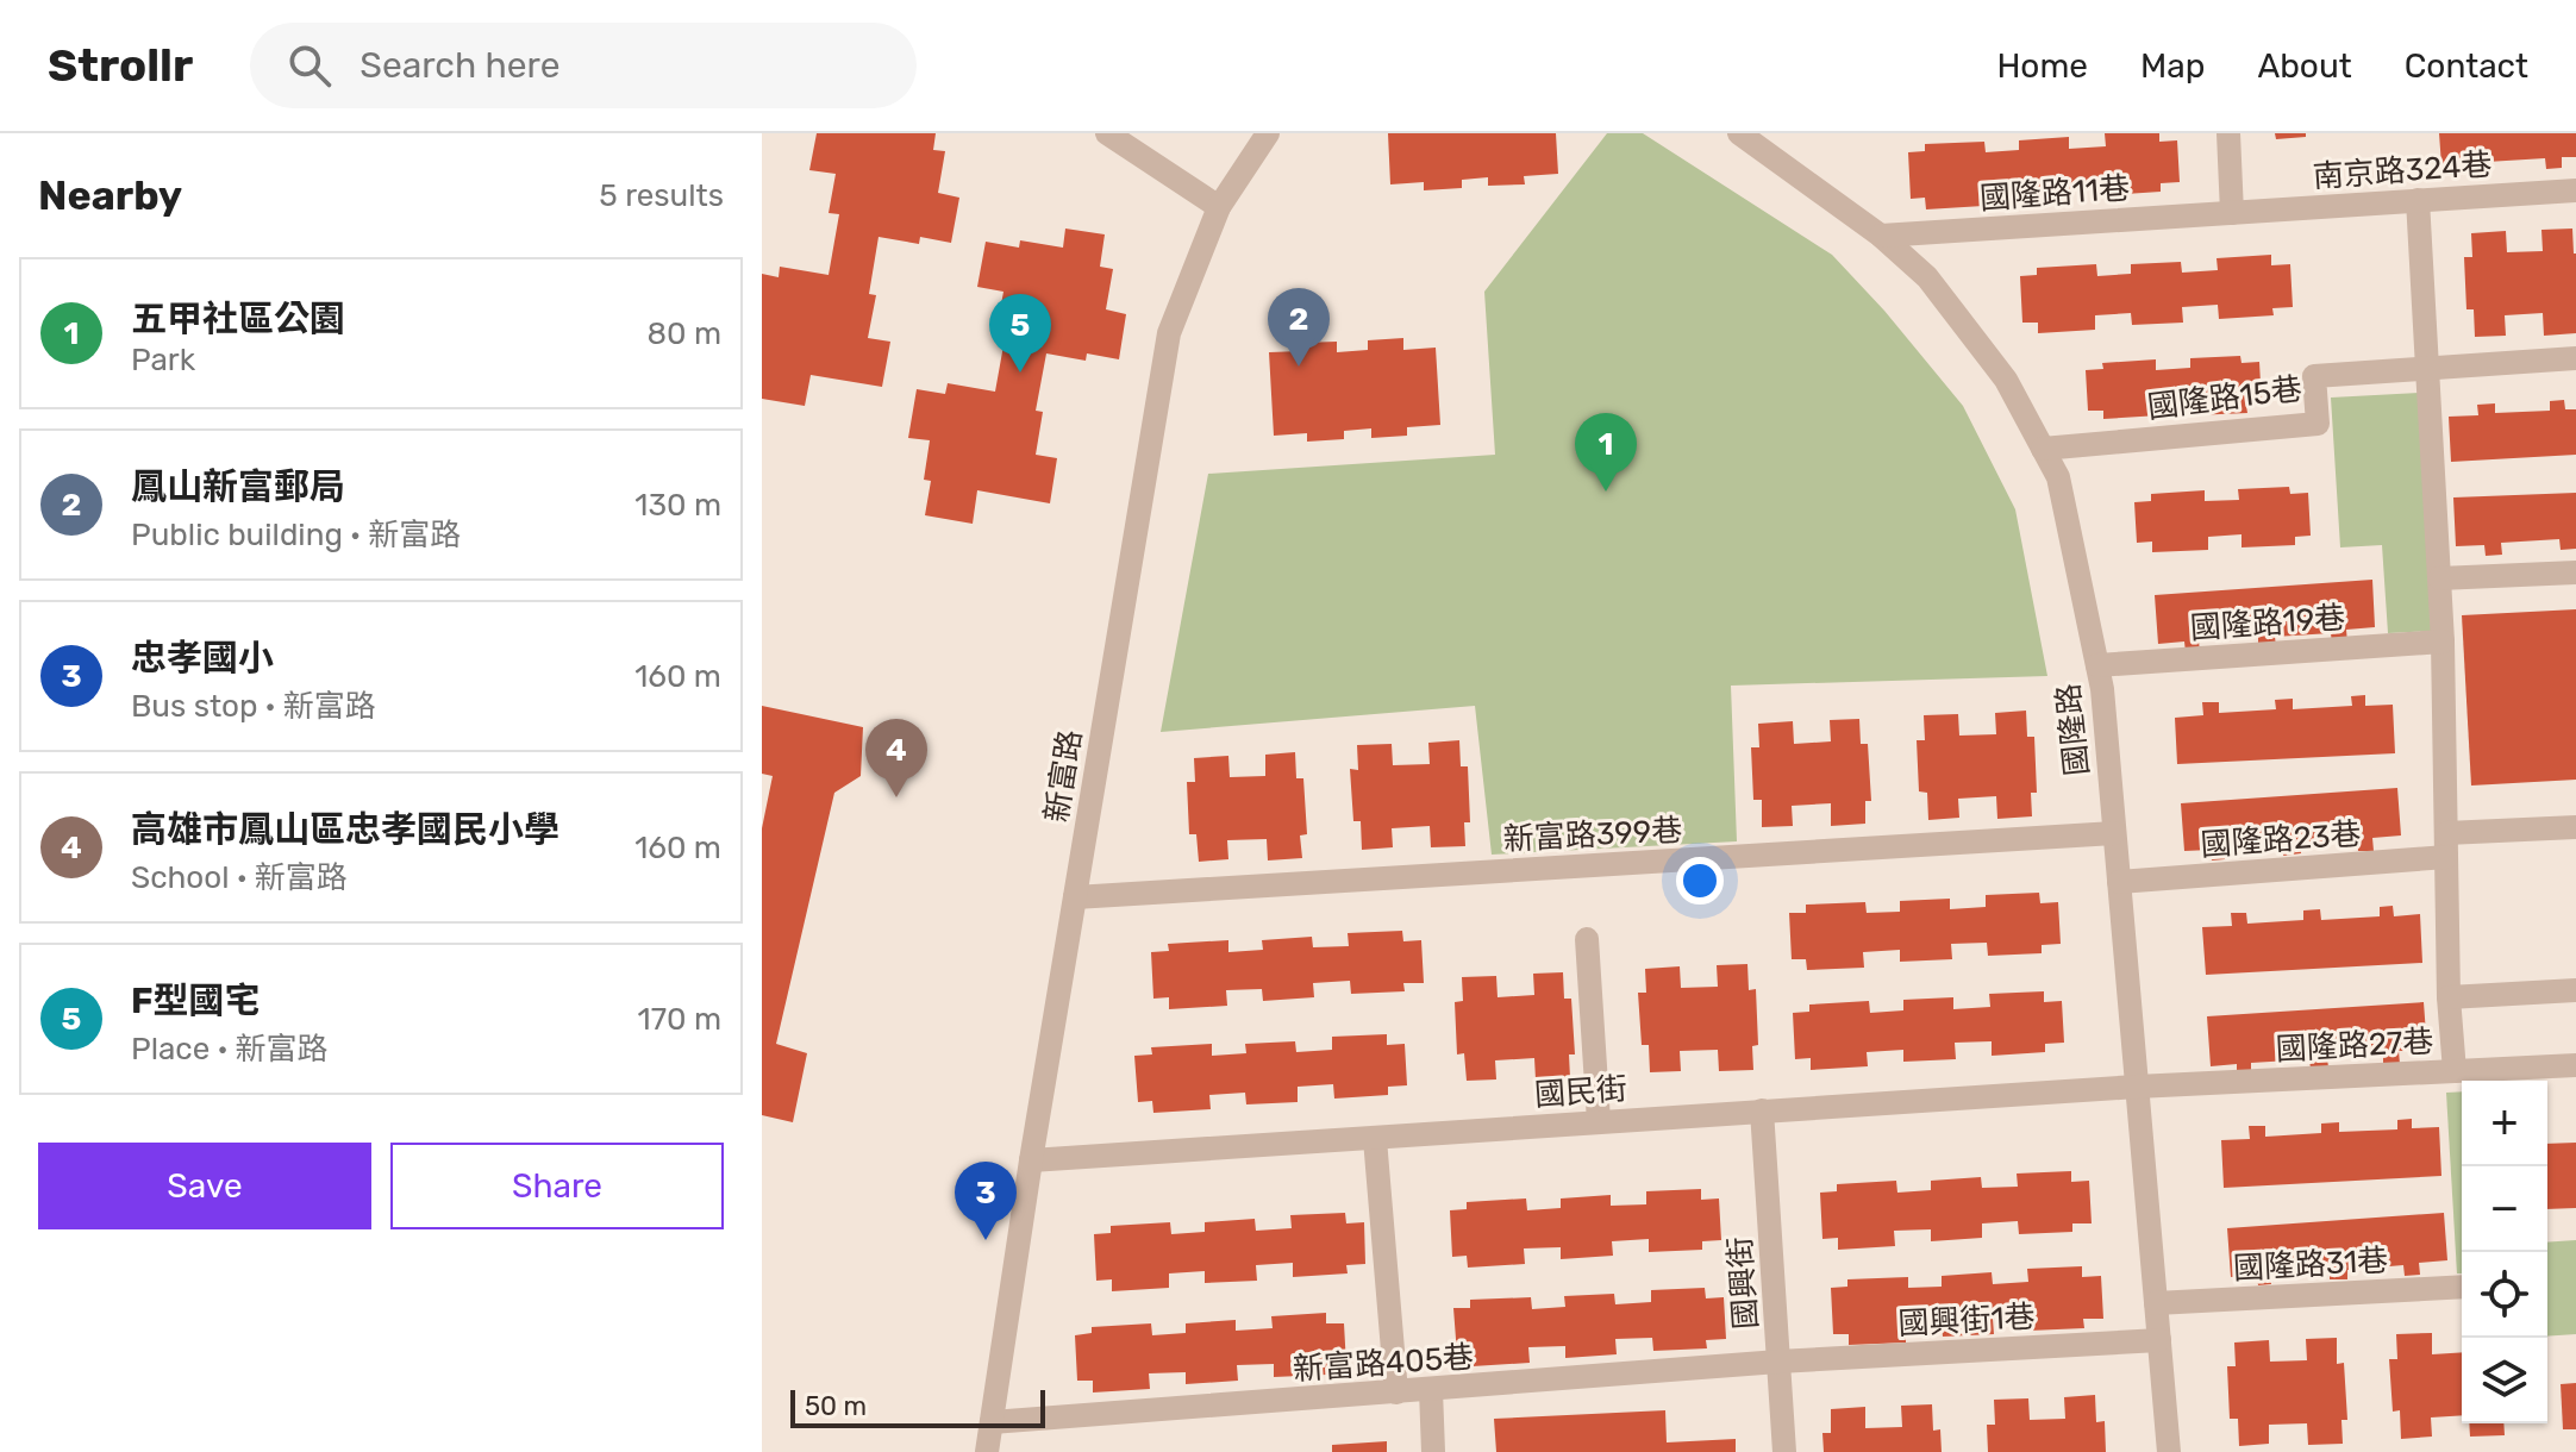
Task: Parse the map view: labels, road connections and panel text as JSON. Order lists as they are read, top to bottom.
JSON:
{
  "streets": {
    "street": [
      "南京路324巷",
      "國隆路11巷",
      "國隆路15巷",
      "國隆路19巷",
      "國隆路",
      "新富路",
      "新富路399巷",
      "國隆路23巷",
      "國隆路27巷",
      "國民街",
      "國隆路31巷",
      "國興街",
      "國興街1巷",
      "新富路405巷"
    ]
  },
  "crossings": [
    ["南京路324巷", "國隆路11巷"],
    ["國隆路11巷", "國隆路"],
    ["國隆路15巷", "國隆路"],
    ["國隆路19巷", "國隆路"],
    ["國隆路", "新富路399巷"],
    ["國隆路", "國隆路23巷"],
    ["國隆路", "國隆路27巷"],
    ["國隆路", "國民街"],
    ["國隆路", "國隆路31巷"],
    ["國隆路", "國興街1巷"],
    ["新富路", "新富路399巷"],
    ["新富路", "國民街"],
    ["新富路", "新富路405巷"],
    ["國隆路27巷", "國民街"],
    ["國民街", "國興街"],
    ["國興街", "國興街1巷"],
    ["國興街", "新富路405巷"],
    ["國興街1巷", "新富路405巷"]
  ],
  "scale_bar": "50 m",
  "page": {
    "header": "Strollr",
    "search": "Search here",
    "nav": [
      "Home",
      "Map",
      "About",
      "Contact"
    ],
    "heading": ["Nearby", "5 results"],
    "list": [
      {
        "mark": "1",
        "name": "五甲社區公園",
        "note": "Park",
        "value": "80 m"
      },
      {
        "mark": "2",
        "name": "鳳山新富郵局",
        "note": "Public building · 新富路",
        "value": "130 m"
      },
      {
        "mark": "3",
        "name": "忠孝國小",
        "note": "Bus stop · 新富路",
        "value": "160 m"
      },
      {
        "mark": "4",
        "name": "高雄市鳳山區忠孝國民小學",
        "note": "School · 新富路",
        "value": "160 m"
      },
      {
        "mark": "5",
        "name": "F型國宅",
        "note": "Place · 新富路",
        "value": "170 m"
      }
    ],
    "pins": [
      "2",
      "5",
      "1",
      "4",
      "3"
    ],
    "map_buttons": ["+", "−"],
    "buttons": ["Save", "Share"],
    "scale": "50 m"
  }
}
